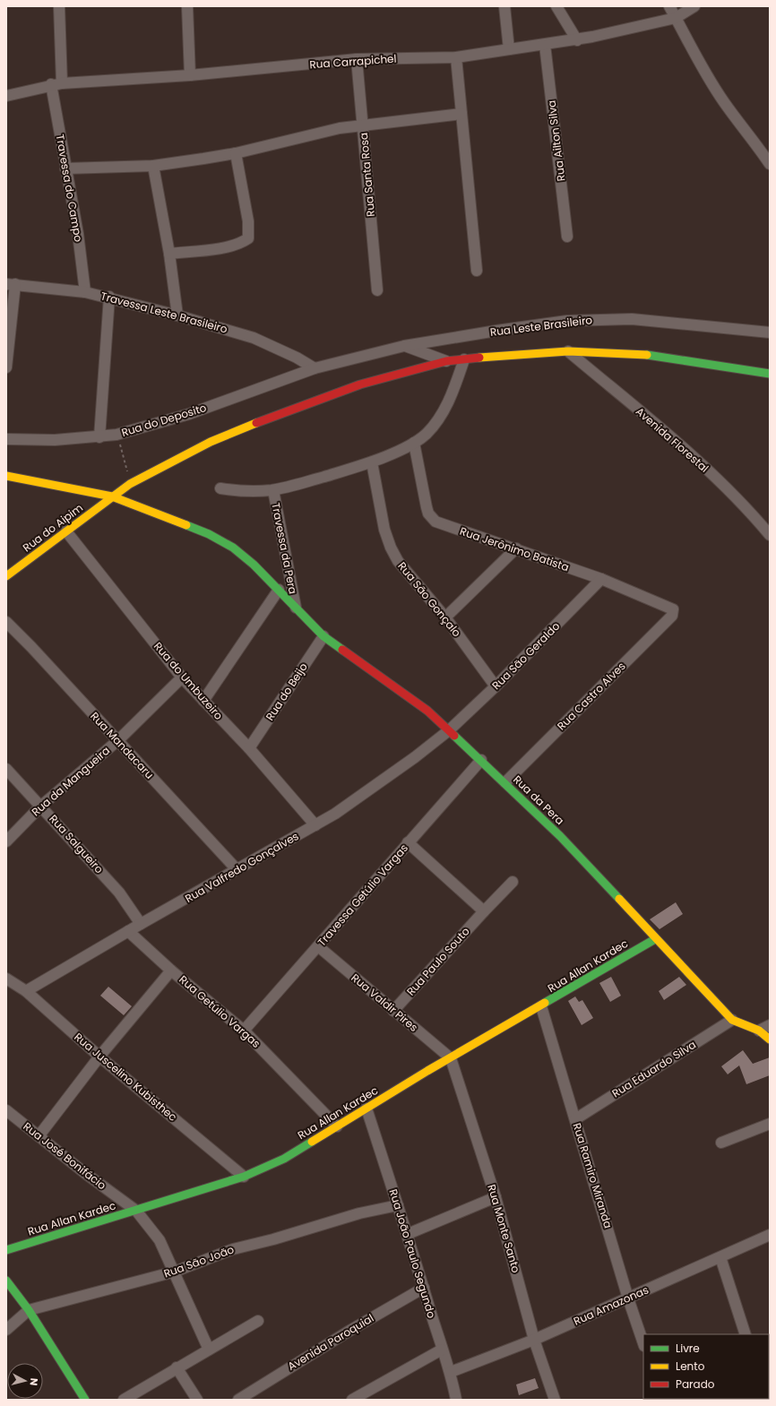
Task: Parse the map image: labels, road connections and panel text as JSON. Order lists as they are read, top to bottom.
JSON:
{
  "streets": {
    "street": [
      "Rua Carrapichel",
      "Rua Ailton Silva",
      "Rua Santa Rosa",
      "Travessa do Campo",
      "Travessa Leste Brasileiro",
      "Rua Leste Brasileiro",
      "Rua do Deposito",
      "Avenida Florestal",
      "Rua do Aipim",
      "Travessa da Pera",
      "Rua Jerônimo Batista",
      "Rua São Gonçalo",
      "Rua São Geraldo",
      "Rua do Umbuzeiro",
      "Rua do Beijo",
      "Rua Castro Alves",
      "Rua Mandacaru",
      "Rua da Mangueira",
      "Rua da Pera",
      "Rua Salgueiro",
      "Rua Valfredo Gonçalves",
      "Travessa Getúlio Vargas",
      "Rua Paulo Souto",
      "Rua Allan Kardec",
      "Rua Valdir Pires",
      "Rua Getúlio Vargas",
      "Rua Eduardo Silva",
      "Rua Juscelino Kubisthec",
      "Rua José Bonifácio",
      "Rua Ramiro Miranda",
      "Rua Monte Santo",
      "Rua João Paulo Segundo",
      "Rua São João",
      "Rua Amazonas",
      "Avenida Paroquial"
    ]
  },
  "crossings": [
    ["Rua Carrapichel", "Rua Ailton Silva"],
    ["Rua Carrapichel", "Rua Santa Rosa"],
    ["Rua Carrapichel", "Travessa do Campo"],
    ["Travessa do Campo", "Travessa Leste Brasileiro"],
    ["Travessa Leste Brasileiro", "Rua Leste Brasileiro"],
    ["Travessa Leste Brasileiro", "Rua do Deposito"],
    ["Rua Leste Brasileiro", "Rua do Deposito"],
    ["Avenida Florestal", "Rua do Aipim"],
    ["Rua do Aipim", "Rua do Umbuzeiro"],
    ["Rua do Aipim", "Rua da Pera"],
    ["Travessa da Pera", "Rua da Pera"],
    ["Rua Jerônimo Batista", "Rua São Geraldo"],
    ["Rua Jerônimo Batista", "Rua Castro Alves"],
    ["Rua São Gonçalo", "Rua São Geraldo"],
    ["Rua São Geraldo", "Rua da Pera"],
    ["Rua São Geraldo", "Rua Valfredo Gonçalves"],
    ["Rua do Umbuzeiro", "Rua do Beijo"],
    ["Rua do Umbuzeiro", "Rua da Mangueira"],
    ["Rua do Umbuzeiro", "Rua Valfredo Gonçalves"],
    ["Rua do Beijo", "Rua da Pera"],
    ["Rua Castro Alves", "Rua da Pera"],
    ["Rua Mandacaru", "Rua da Mangueira"],
    ["Rua Mandacaru", "Rua Valfredo Gonçalves"],
    ["Rua da Mangueira", "Rua Salgueiro"],
    ["Rua da Pera", "Rua Valfredo Gonçalves"],
    ["Rua da Pera", "Travessa Getúlio Vargas"],
    ["Rua da Pera", "Rua Allan Kardec"],
    ["Rua da Pera", "Rua Eduardo Silva"],
    ["Rua Salgueiro", "Rua Valfredo Gonçalves"],
    ["Rua Valfredo Gonçalves", "Rua Getúlio Vargas"],
    ["Rua Valfredo Gonçalves", "Rua Juscelino Kubisthec"],
    ["Travessa Getúlio Vargas", "Rua Valdir Pires"],
    ["Travessa Getúlio Vargas", "Rua Getúlio Vargas"],
    ["Rua Paulo Souto", "Rua Valdir Pires"],
    ["Rua Allan Kardec", "Rua Valdir Pires"],
    ["Rua Allan Kardec", "Rua Getúlio Vargas"],
    ["Rua Allan Kardec", "Rua Juscelino Kubisthec"],
    ["Rua Allan Kardec", "Rua José Bonifácio"],
    ["Rua Allan Kardec", "Rua Ramiro Miranda"],
    ["Rua Allan Kardec", "Rua Monte Santo"],
    ["Rua Allan Kardec", "Rua João Paulo Segundo"],
    ["Rua Valdir Pires", "Rua Monte Santo"],
    ["Rua Eduardo Silva", "Rua Ramiro Miranda"],
    ["Rua José Bonifácio", "Rua São João"],
    ["Rua Ramiro Miranda", "Rua Amazonas"],
    ["Rua Monte Santo", "Rua Amazonas"],
    ["Rua João Paulo Segundo", "Rua São João"],
    ["Rua João Paulo Segundo", "Rua Amazonas"],
    ["Rua João Paulo Segundo", "Avenida Paroquial"]
  ],
  "legend": ["Livre", "Lento", "Parado"],
  "north": "right"
}
